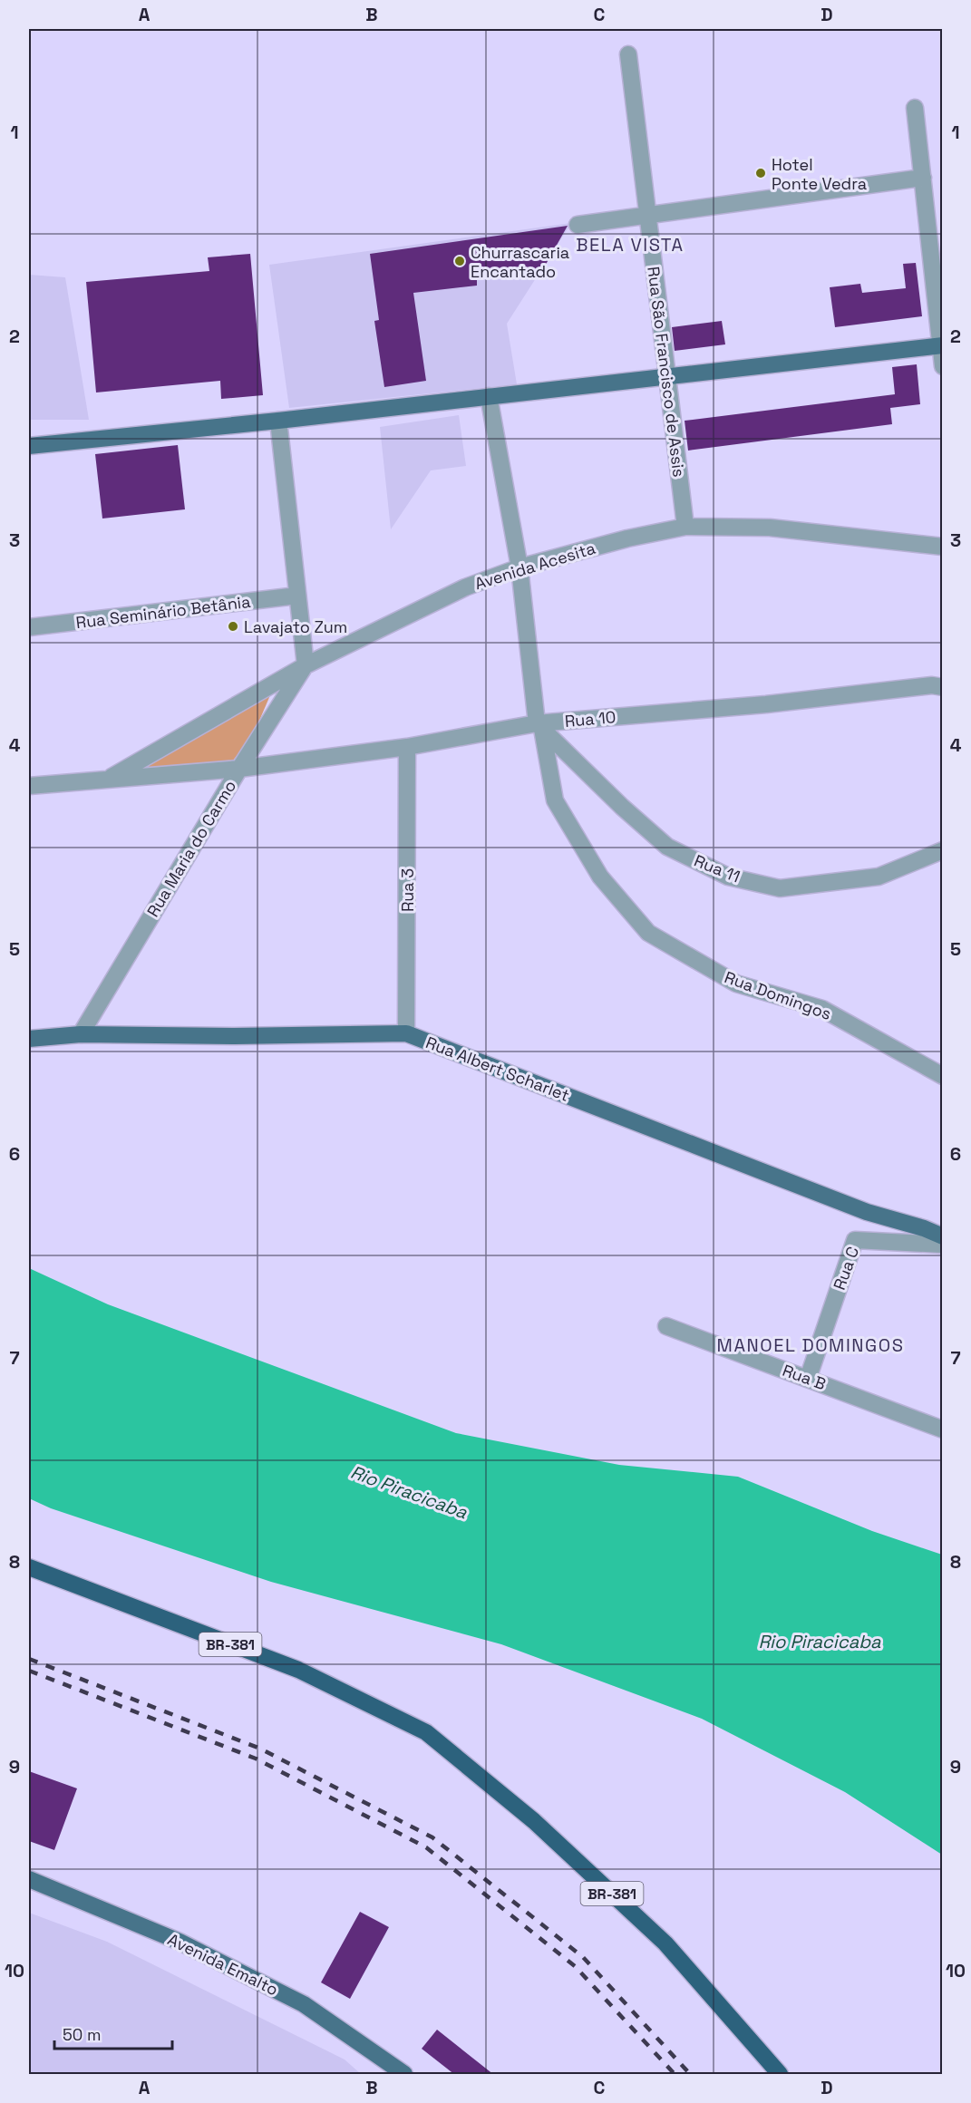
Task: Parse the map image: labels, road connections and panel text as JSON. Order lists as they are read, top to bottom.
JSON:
{
  "streets": {
    "highway": ["BR-381"],
    "main road": ["Rua Albert Scharlet", "Avenida Emalto"],
    "street": [
      "Rua São Francisco de Assis",
      "Avenida Acesita",
      "Rua Seminário Betânia",
      "Rua 10",
      "Rua Maria do Carmo",
      "Rua 11",
      "Rua 3",
      "Rua Domingos",
      "Rua C",
      "Rua B"
    ]
  },
  "crossings": [
    ["Rua São Francisco de Assis", "Avenida Acesita"],
    ["Avenida Acesita", "Rua 10"],
    ["Avenida Acesita", "Rua Maria do Carmo"],
    ["Avenida Acesita", "Rua Domingos"],
    ["Rua 10", "Rua Maria do Carmo"],
    ["Rua 10", "Rua 11"],
    ["Rua 10", "Rua 3"],
    ["Rua 10", "Rua Domingos"],
    ["Rua Maria do Carmo", "Rua Albert Scharlet"],
    ["Rua 11", "Rua Domingos"],
    ["Rua 3", "Rua Albert Scharlet"],
    ["Rua C", "Rua B"]
  ],
  "districts": ["BELA VISTA", "MANOEL DOMINGOS"],
  "water": ["Rio Piracicaba"],
  "places": ["Hotel Ponte Vedra", "Churrascaria Encantado", "Lavajato Zum"],
  "scale_bar": "50 m",
  "grid": {
    "columns": [
      "A",
      "B",
      "C",
      "D"
    ],
    "rows": [
      "1",
      "2",
      "3",
      "4",
      "5",
      "6",
      "7",
      "8",
      "9",
      "10"
    ]
  }
}
